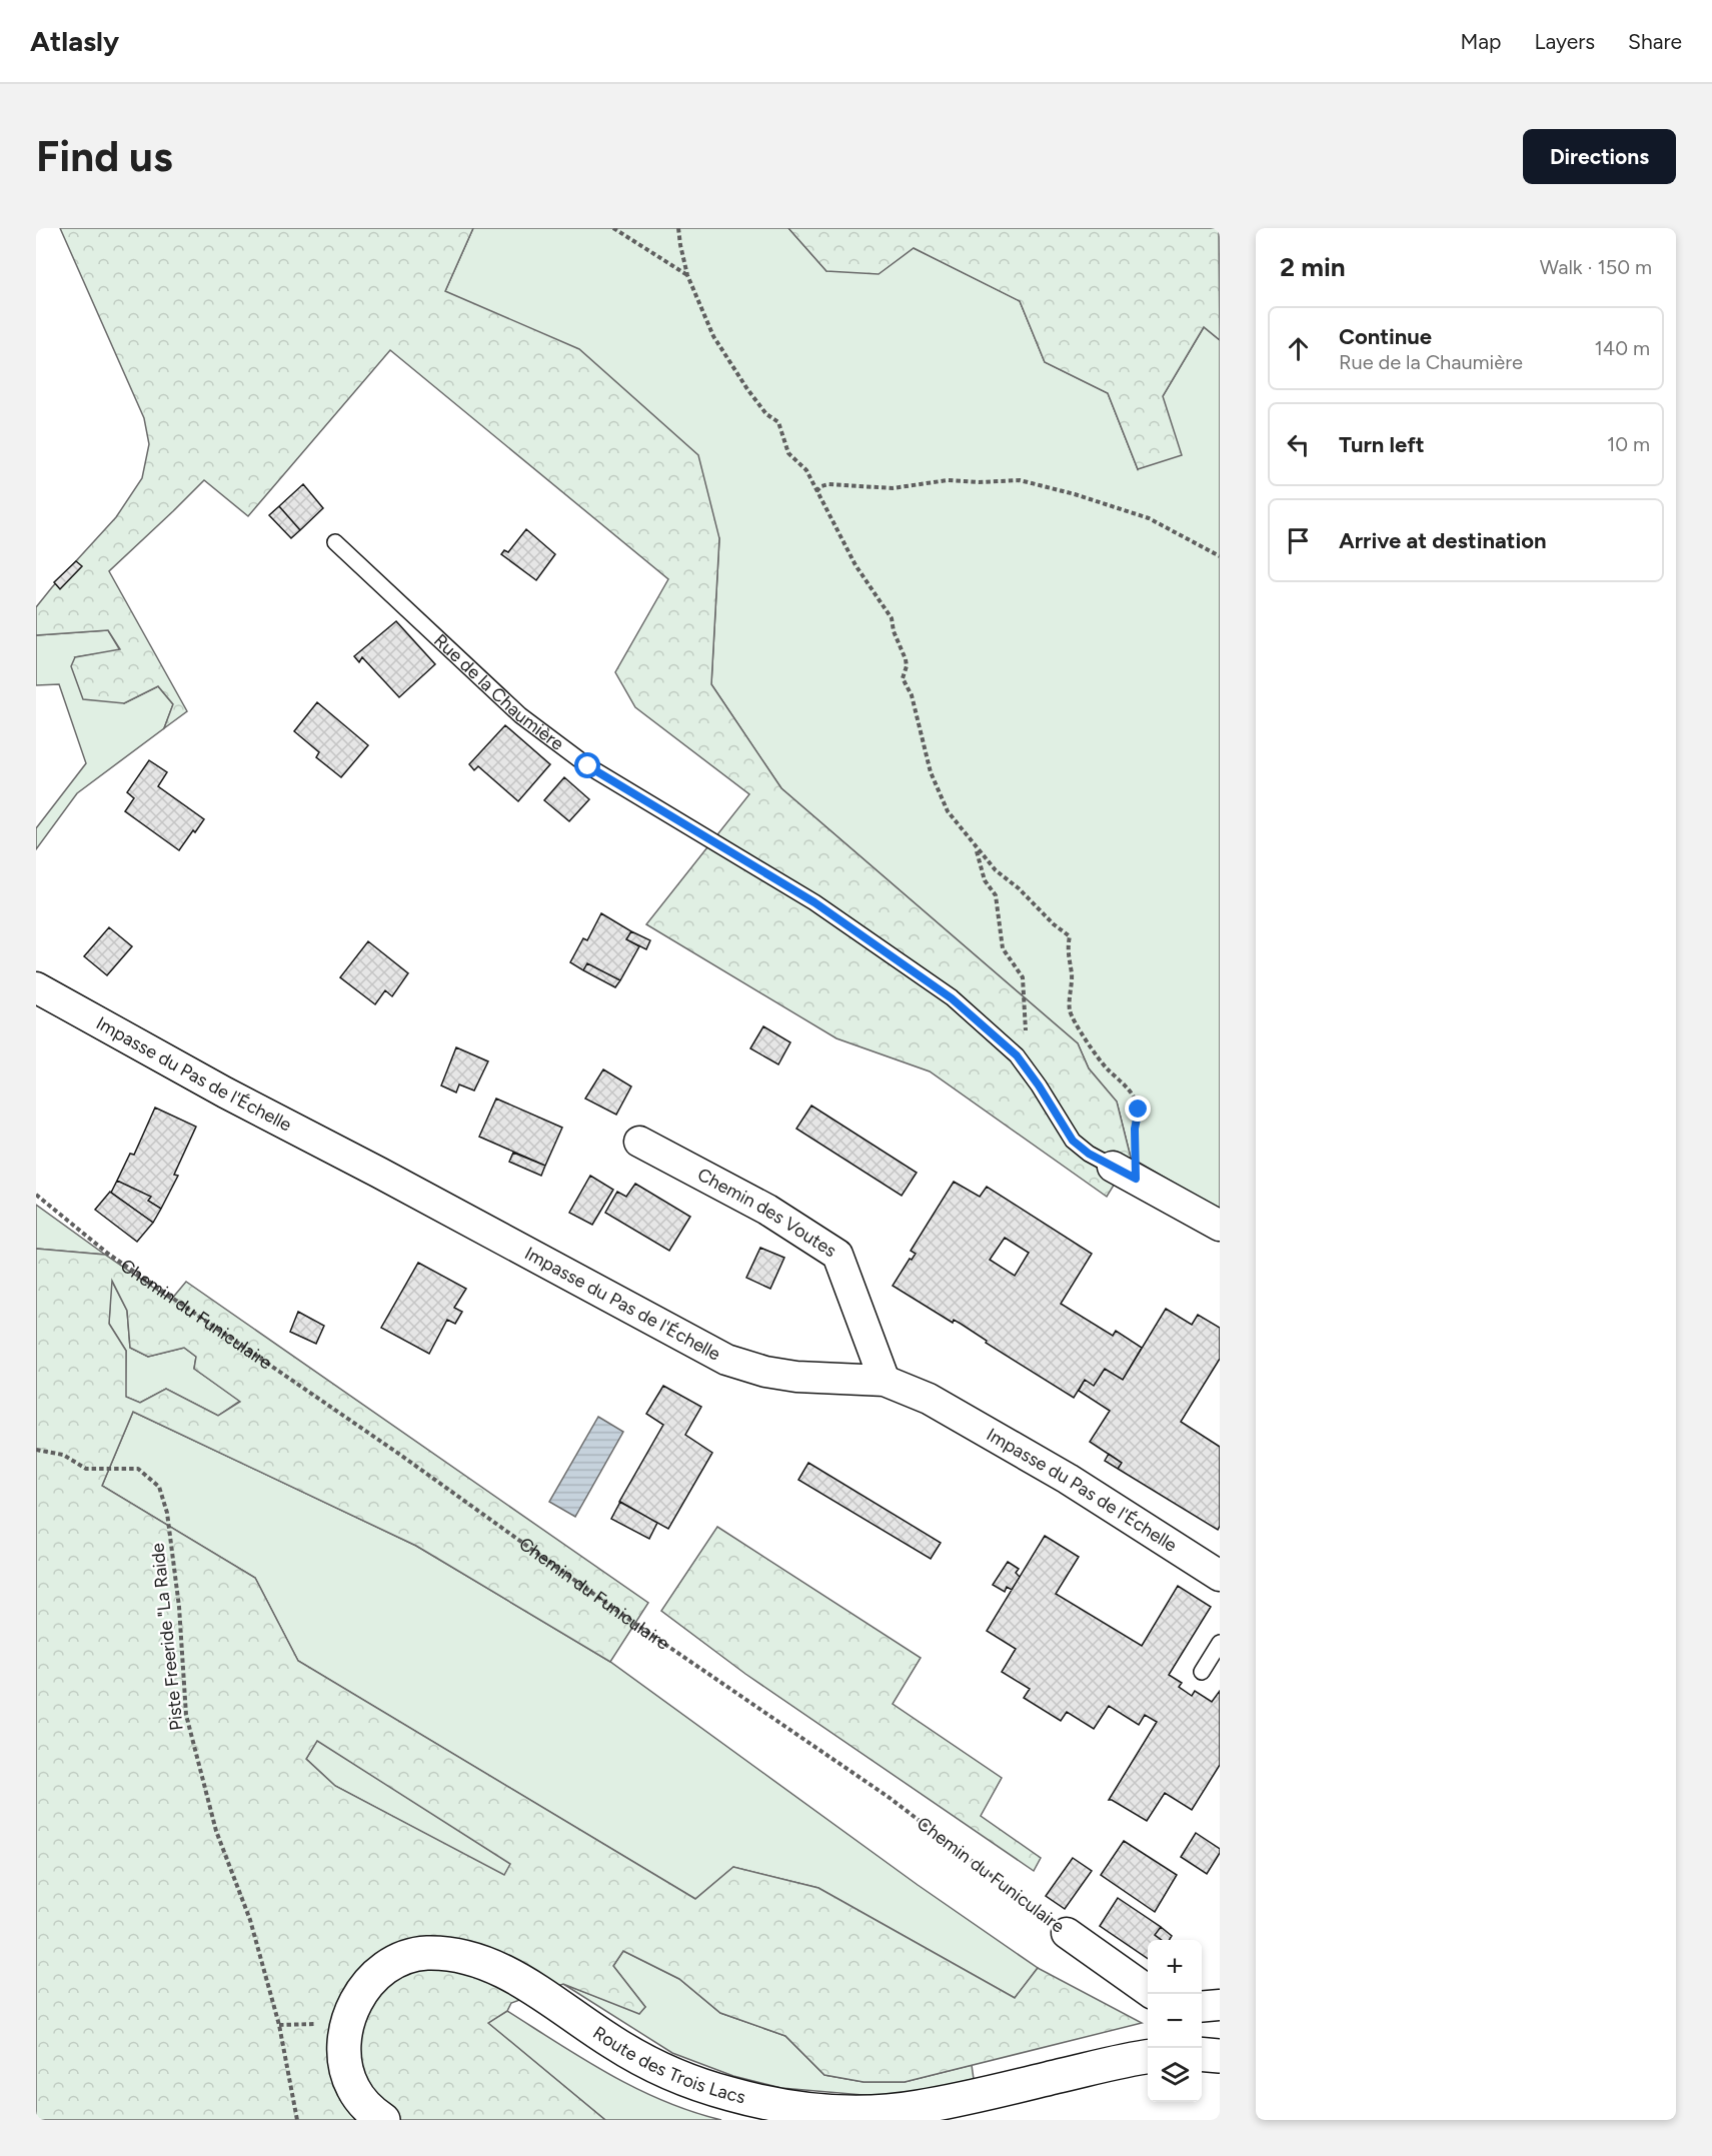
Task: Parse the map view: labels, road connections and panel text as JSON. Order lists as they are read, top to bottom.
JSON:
{
  "streets": {
    "street": [
      "Rue de la Chaumière",
      "Impasse du Pas de l'Échelle",
      "Chemin des Voutes",
      "Chemin du Funiculaire",
      "Route des Trois Lacs"
    ],
    "path": ["Piste Freeride \"La Raide"]
  },
  "crossings": [
    ["Impasse du Pas de l'Échelle", "Chemin des Voutes"]
  ],
  "page": {
    "header": "Atlasly",
    "nav": ["Map", "Layers", "Share"],
    "buttons": "Directions",
    "title": "Find us",
    "heading": ["2 min", "Walk · 150 m"],
    "list": [
      ["Continue", "Rue de la Chaumière", "140 m"],
      ["Turn left", "10 m"],
      "Arrive at destination"
    ],
    "map_buttons": ["+", "−"]
  }
}
